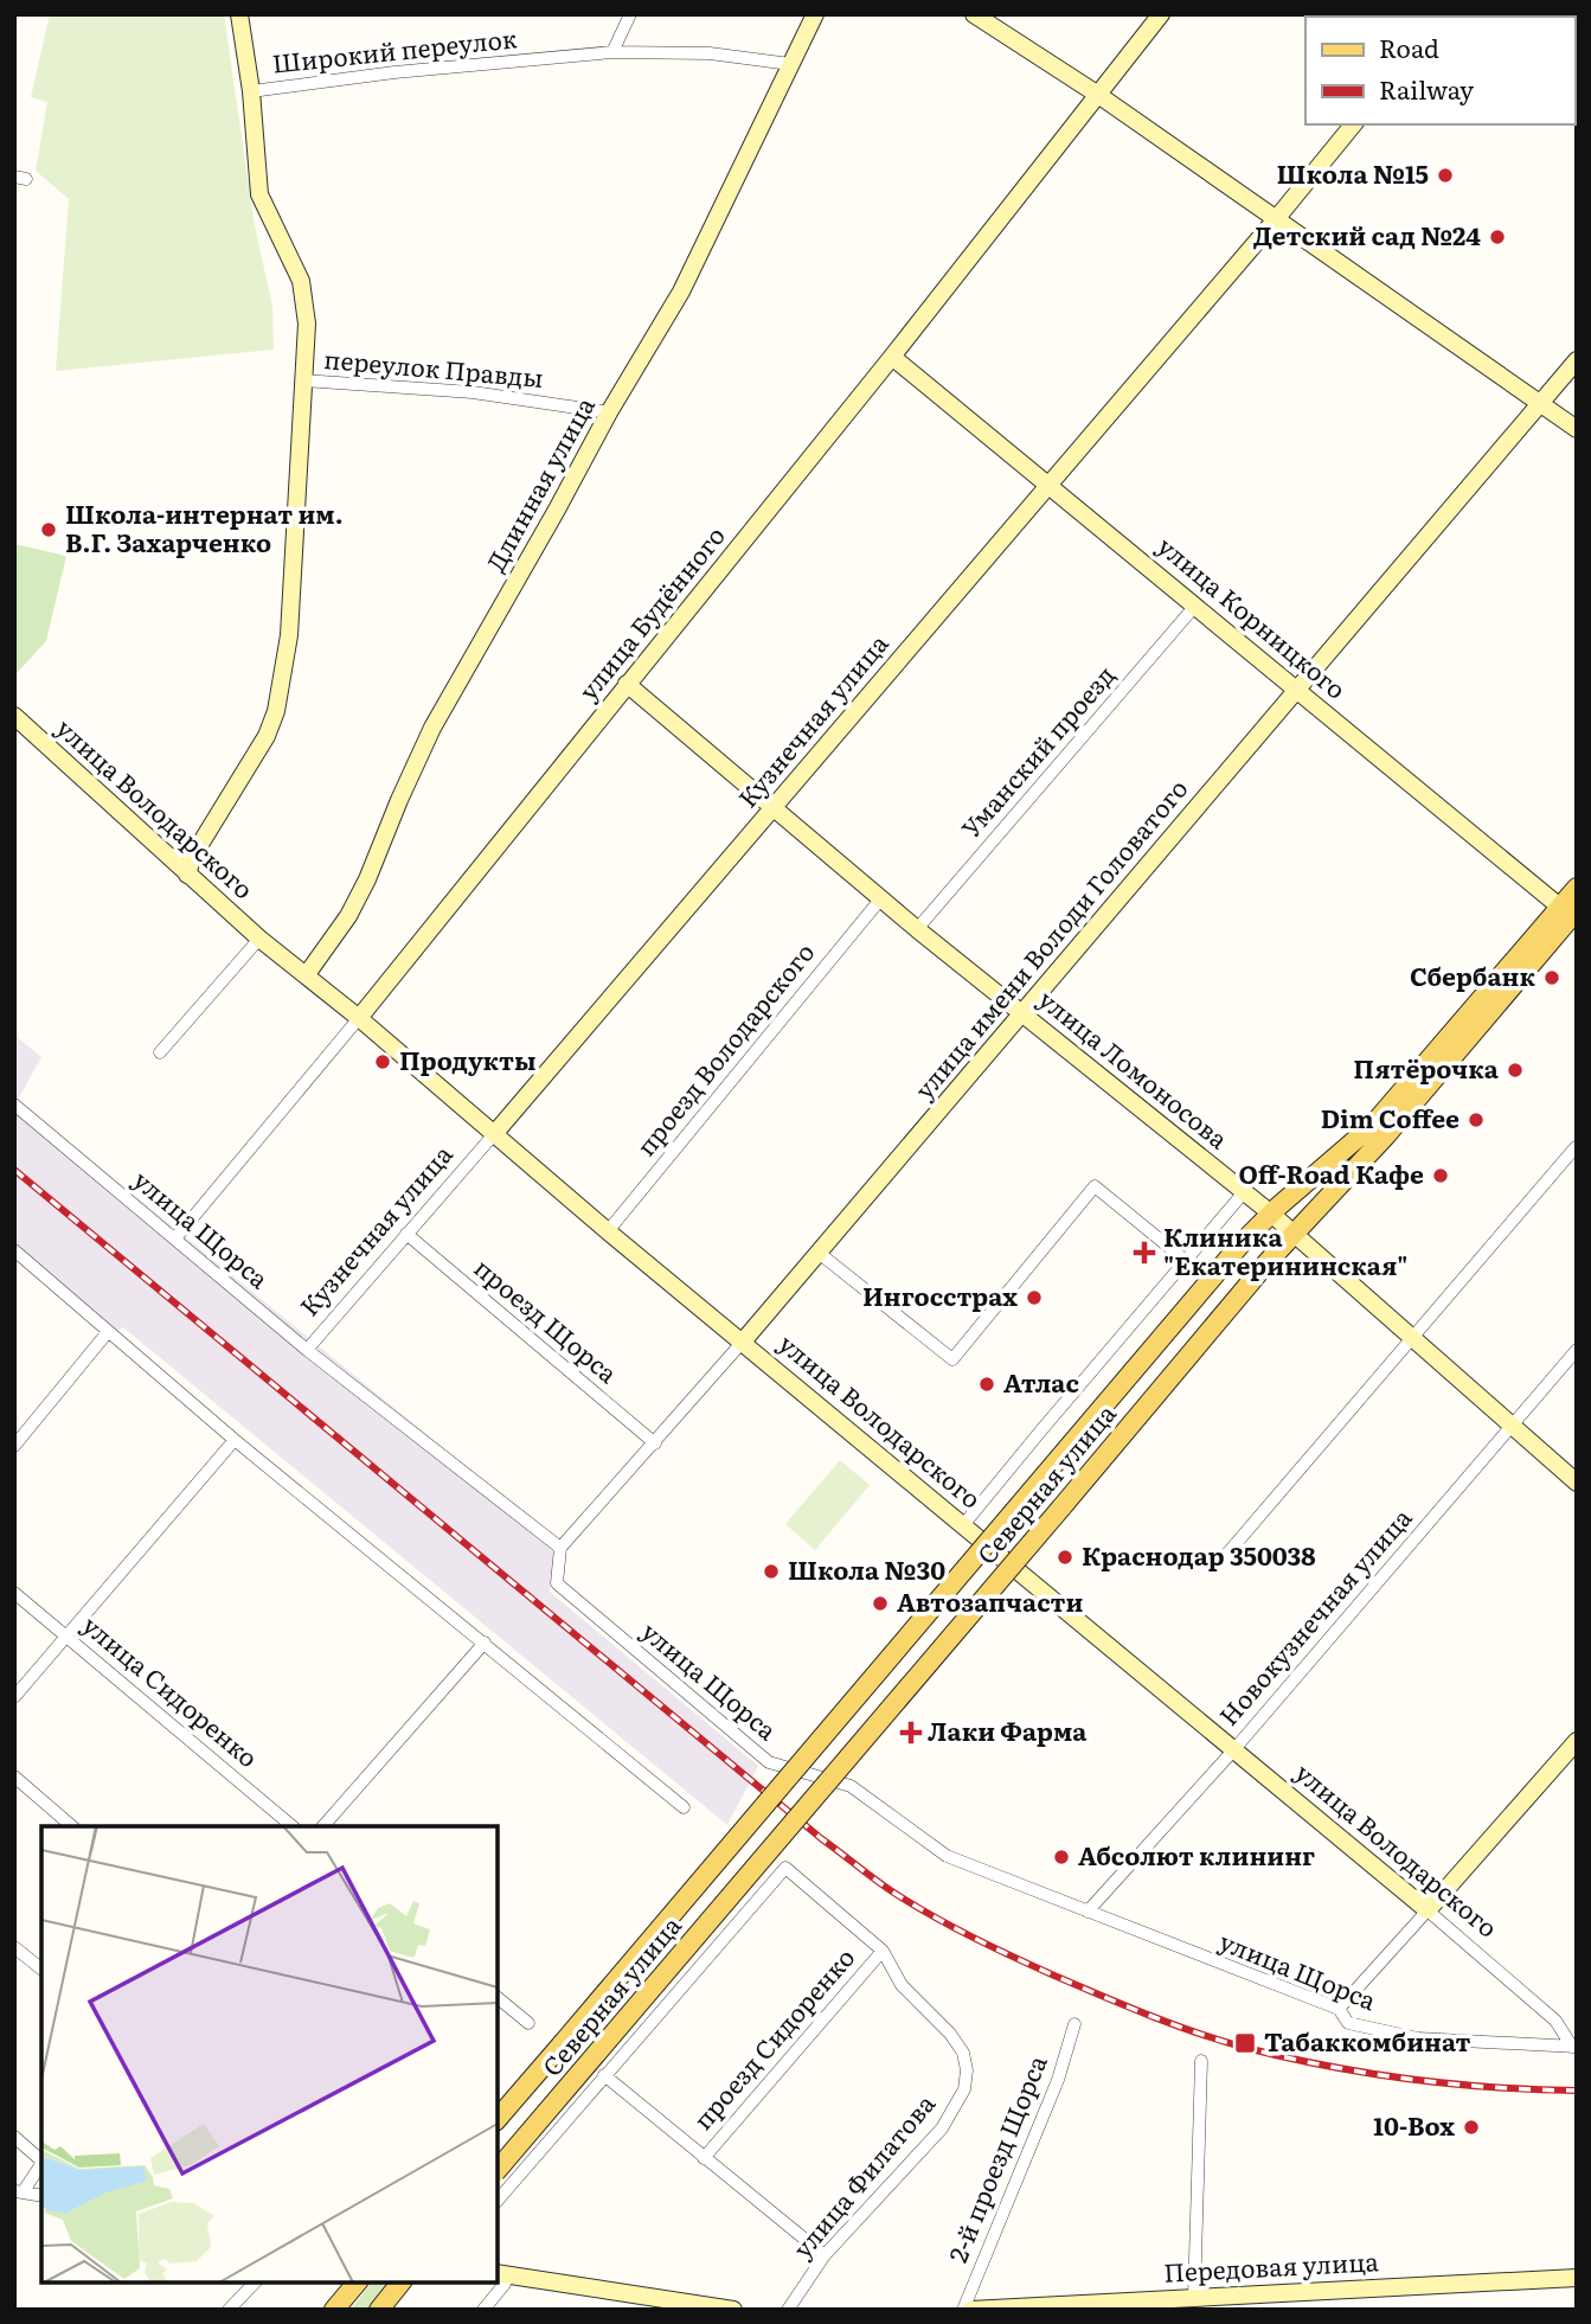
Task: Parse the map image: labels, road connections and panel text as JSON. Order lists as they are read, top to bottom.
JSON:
{
  "streets": {
    "main road": ["Северная улица"],
    "street": [
      "Широкий переулок",
      "переулок Правды",
      "Длинная улица",
      "улица Будённого",
      "улица Корницкого",
      "Кузнечная улица",
      "Уманский проезд",
      "улица Володарского",
      "улица имени Володи Головатого",
      "проезд Володарского",
      "улица Ломоносова",
      "улица Щорса",
      "проезд Щорса",
      "Новокузнечная улица",
      "улица Сидоренко",
      "проезд Сидоренко",
      "2-й проезд Щорса",
      "улица Филатова",
      "Передовая улица"
    ]
  },
  "crossings": [
    ["Широкий переулок", "Длинная улица"],
    ["переулок Правды", "Длинная улица"],
    ["Длинная улица", "улица Володарского"],
    ["улица Будённого", "улица Корницкого"],
    ["улица Будённого", "улица Володарского"],
    ["улица Будённого", "улица Ломоносова"],
    ["улица Будённого", "улица Щорса"],
    ["улица Корницкого", "Кузнечная улица"],
    ["улица Корницкого", "Уманский проезд"],
    ["улица Корницкого", "улица имени Володи Головатого"],
    ["улица Корницкого", "Северная улица"],
    ["Кузнечная улица", "улица Володарского"],
    ["Кузнечная улица", "улица Ломоносова"],
    ["Кузнечная улица", "улица Щорса"],
    ["Кузнечная улица", "проезд Щорса"],
    ["Уманский проезд", "улица Ломоносова"],
    ["улица Володарского", "улица имени Володи Головатого"],
    ["улица Володарского", "проезд Володарского"],
    ["улица Володарского", "улица Щорса"],
    ["улица Володарского", "Новокузнечная улица"],
    ["улица имени Володи Головатого", "улица Ломоносова"],
    ["улица имени Володи Головатого", "улица Щорса"],
    ["улица имени Володи Головатого", "проезд Щорса"],
    ["проезд Володарского", "улица Ломоносова"],
    ["улица Ломоносова", "Северная улица"],
    ["улица Ломоносова", "Новокузнечная улица"],
    ["улица Щорса", "Новокузнечная улица"],
    ["проезд Сидоренко", "улица Филатова"]
  ],
  "places": {
    "other": [
      "Школа №15",
      "Детский сад №24",
      "Школа-интернат им. В.Г. Захарченко",
      "Сбербанк",
      "Продукты",
      "Пятёрочка",
      "Dim Coffee",
      "Off-Road Кафе",
      "Ингосстрах",
      "Атлас",
      "Краснодар 350038",
      "Школа №30",
      "Автозапчасти",
      "Абсолют клининг",
      "10-Box"
    ],
    "health": ["Клиника \"Екатерининская\"", "Лаки Фарма"],
    "transit": ["Табаккомбинат"]
  },
  "legend": ["Road", "Railway"]
}
